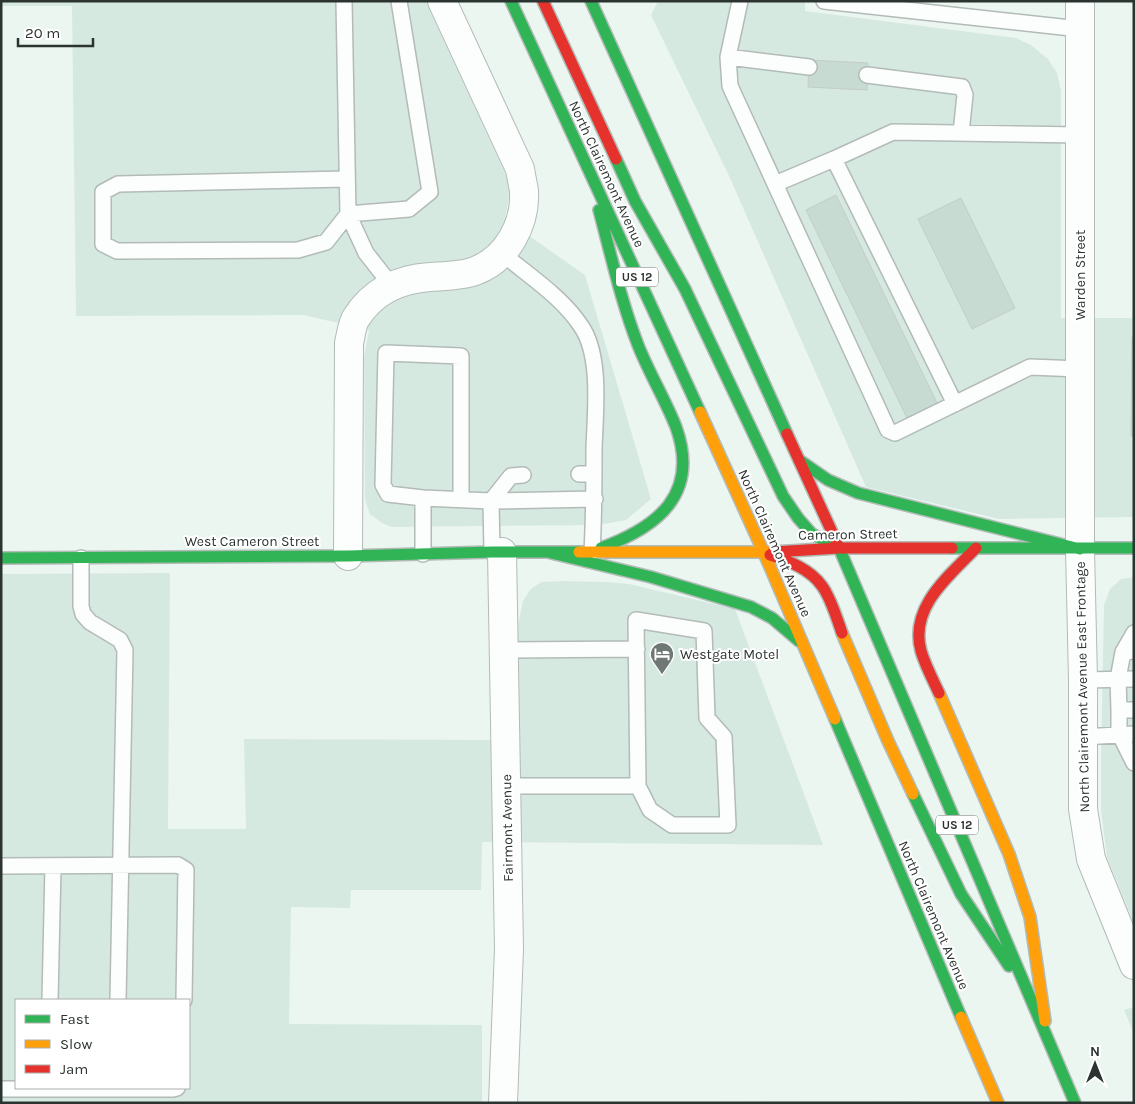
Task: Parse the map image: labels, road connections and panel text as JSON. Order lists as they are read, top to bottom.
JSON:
{
  "streets": {
    "main road": [
      "North Clairemont Avenue",
      "US 12",
      "Cameron Street",
      "West Cameron Street"
    ],
    "street": ["Warden Street", "North Clairemont Avenue East Frontage", "Fairmont Avenue"]
  },
  "crossings": [
    ["North Clairemont Avenue", "Cameron Street"],
    ["Warden Street", "Cameron Street"],
    ["Warden Street", "North Clairemont Avenue East Frontage"],
    ["US 12", "Cameron Street"],
    ["Cameron Street", "West Cameron Street"],
    ["Cameron Street", "North Clairemont Avenue East Frontage"],
    ["Cameron Street", "Fairmont Avenue"],
    ["West Cameron Street", "Fairmont Avenue"]
  ],
  "places": {
    "hotel": ["Westgate Motel"]
  },
  "legend": ["Fast", "Slow", "Jam"],
  "scale_bar": "20 m",
  "north": "top"
}
